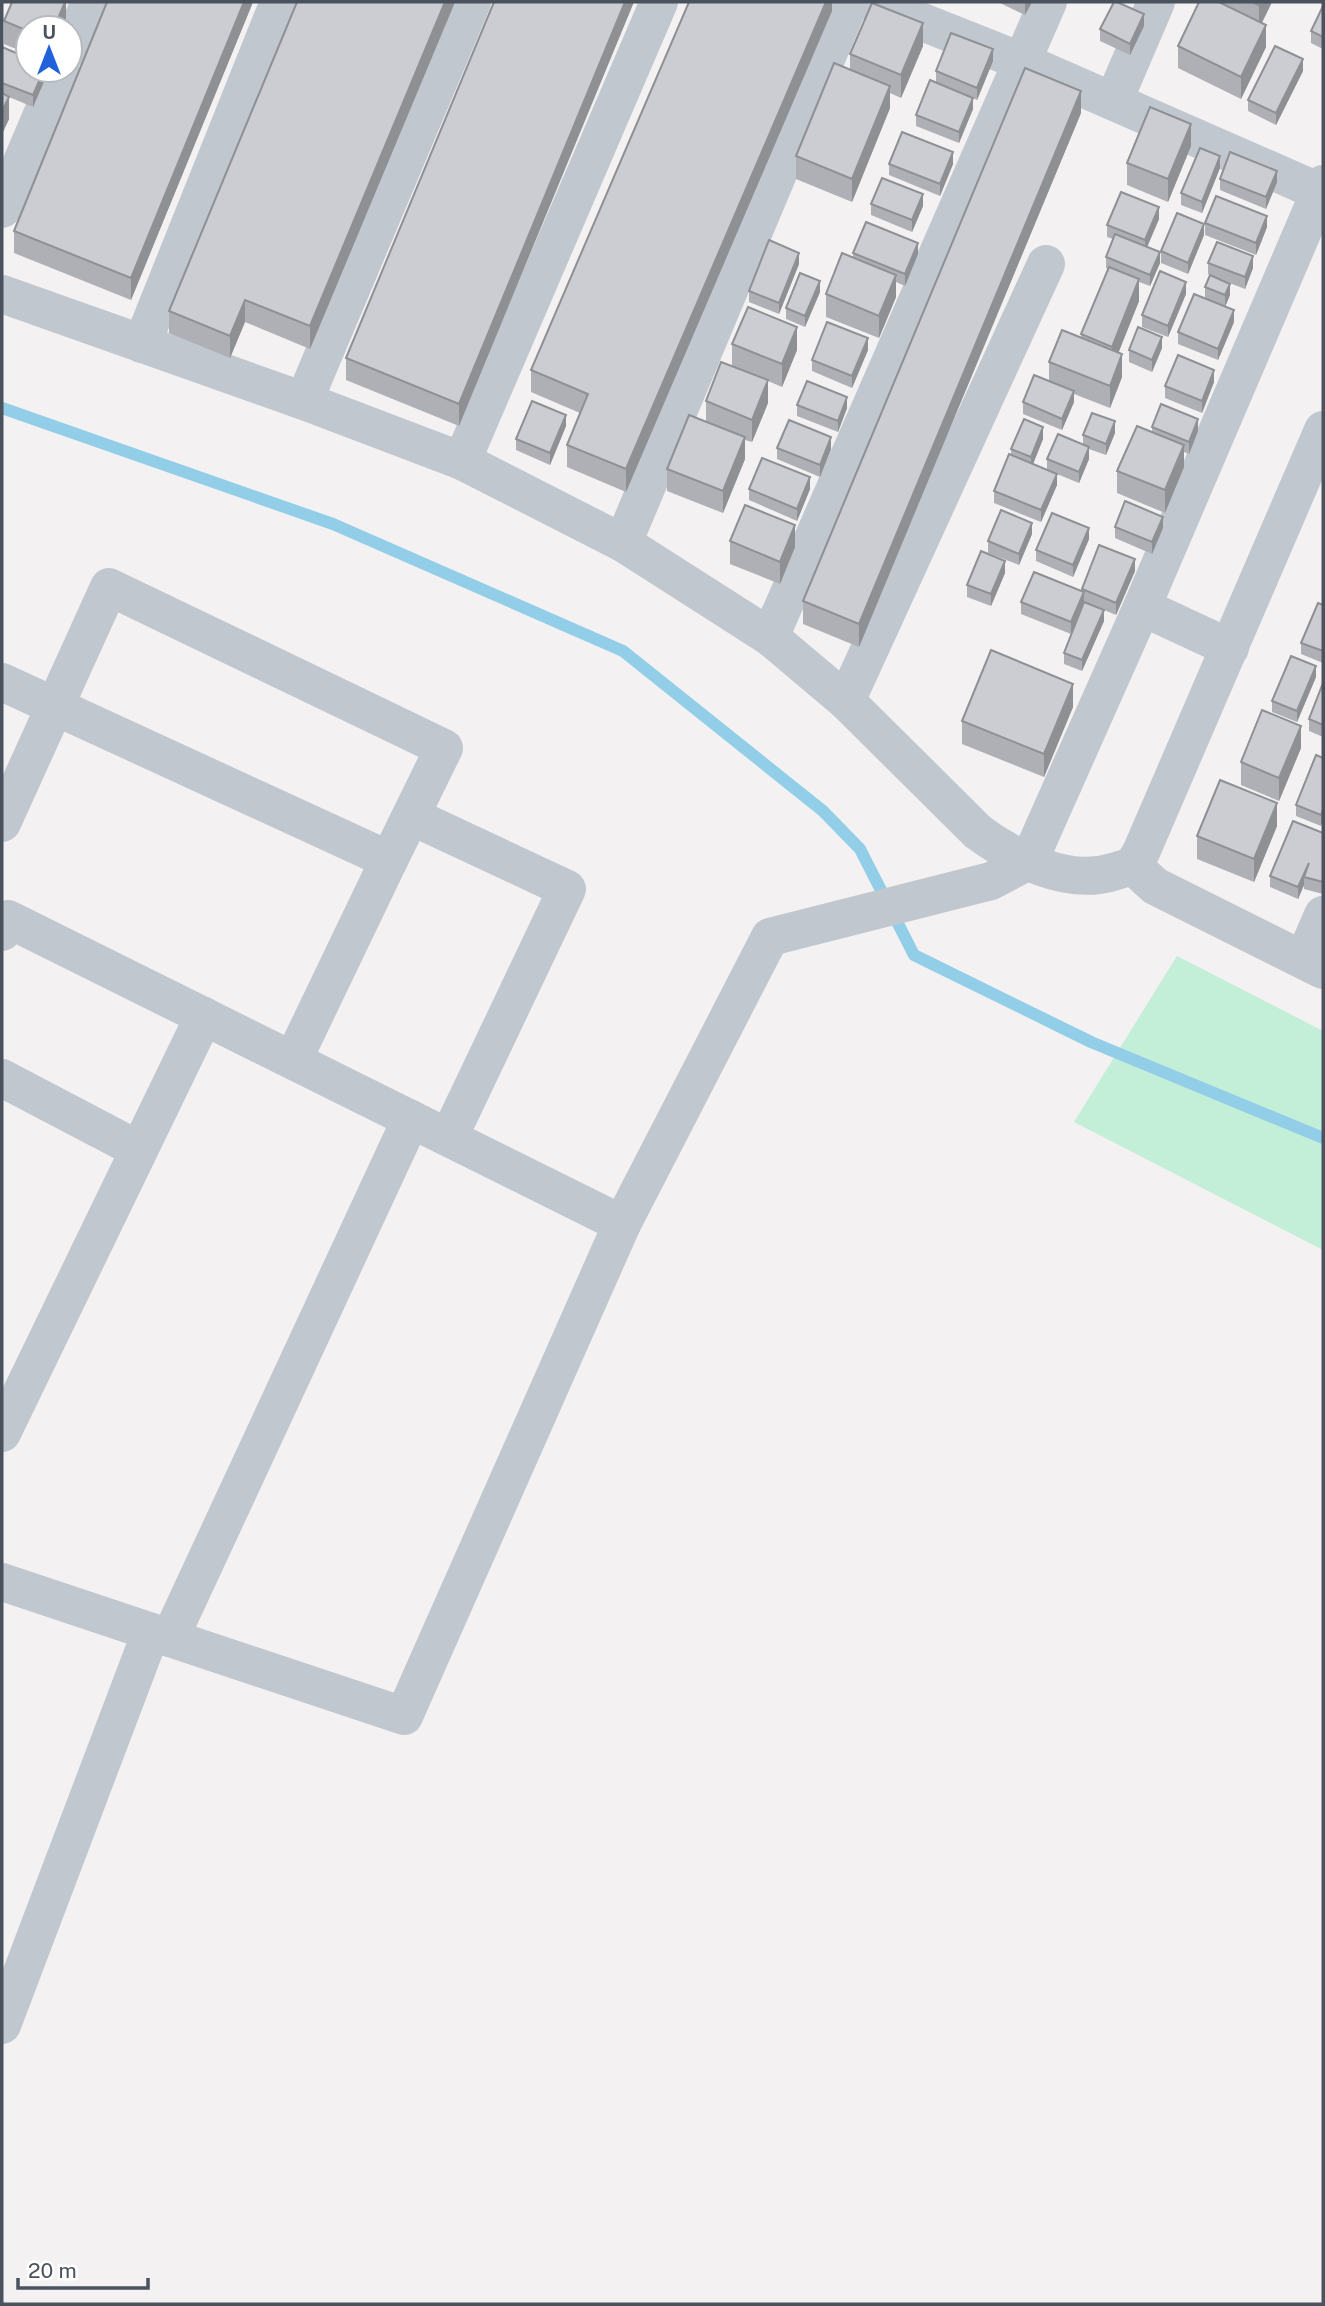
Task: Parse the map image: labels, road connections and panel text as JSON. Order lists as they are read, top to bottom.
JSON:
{
  "scale_bar": "20 m",
  "north": "top"
}
